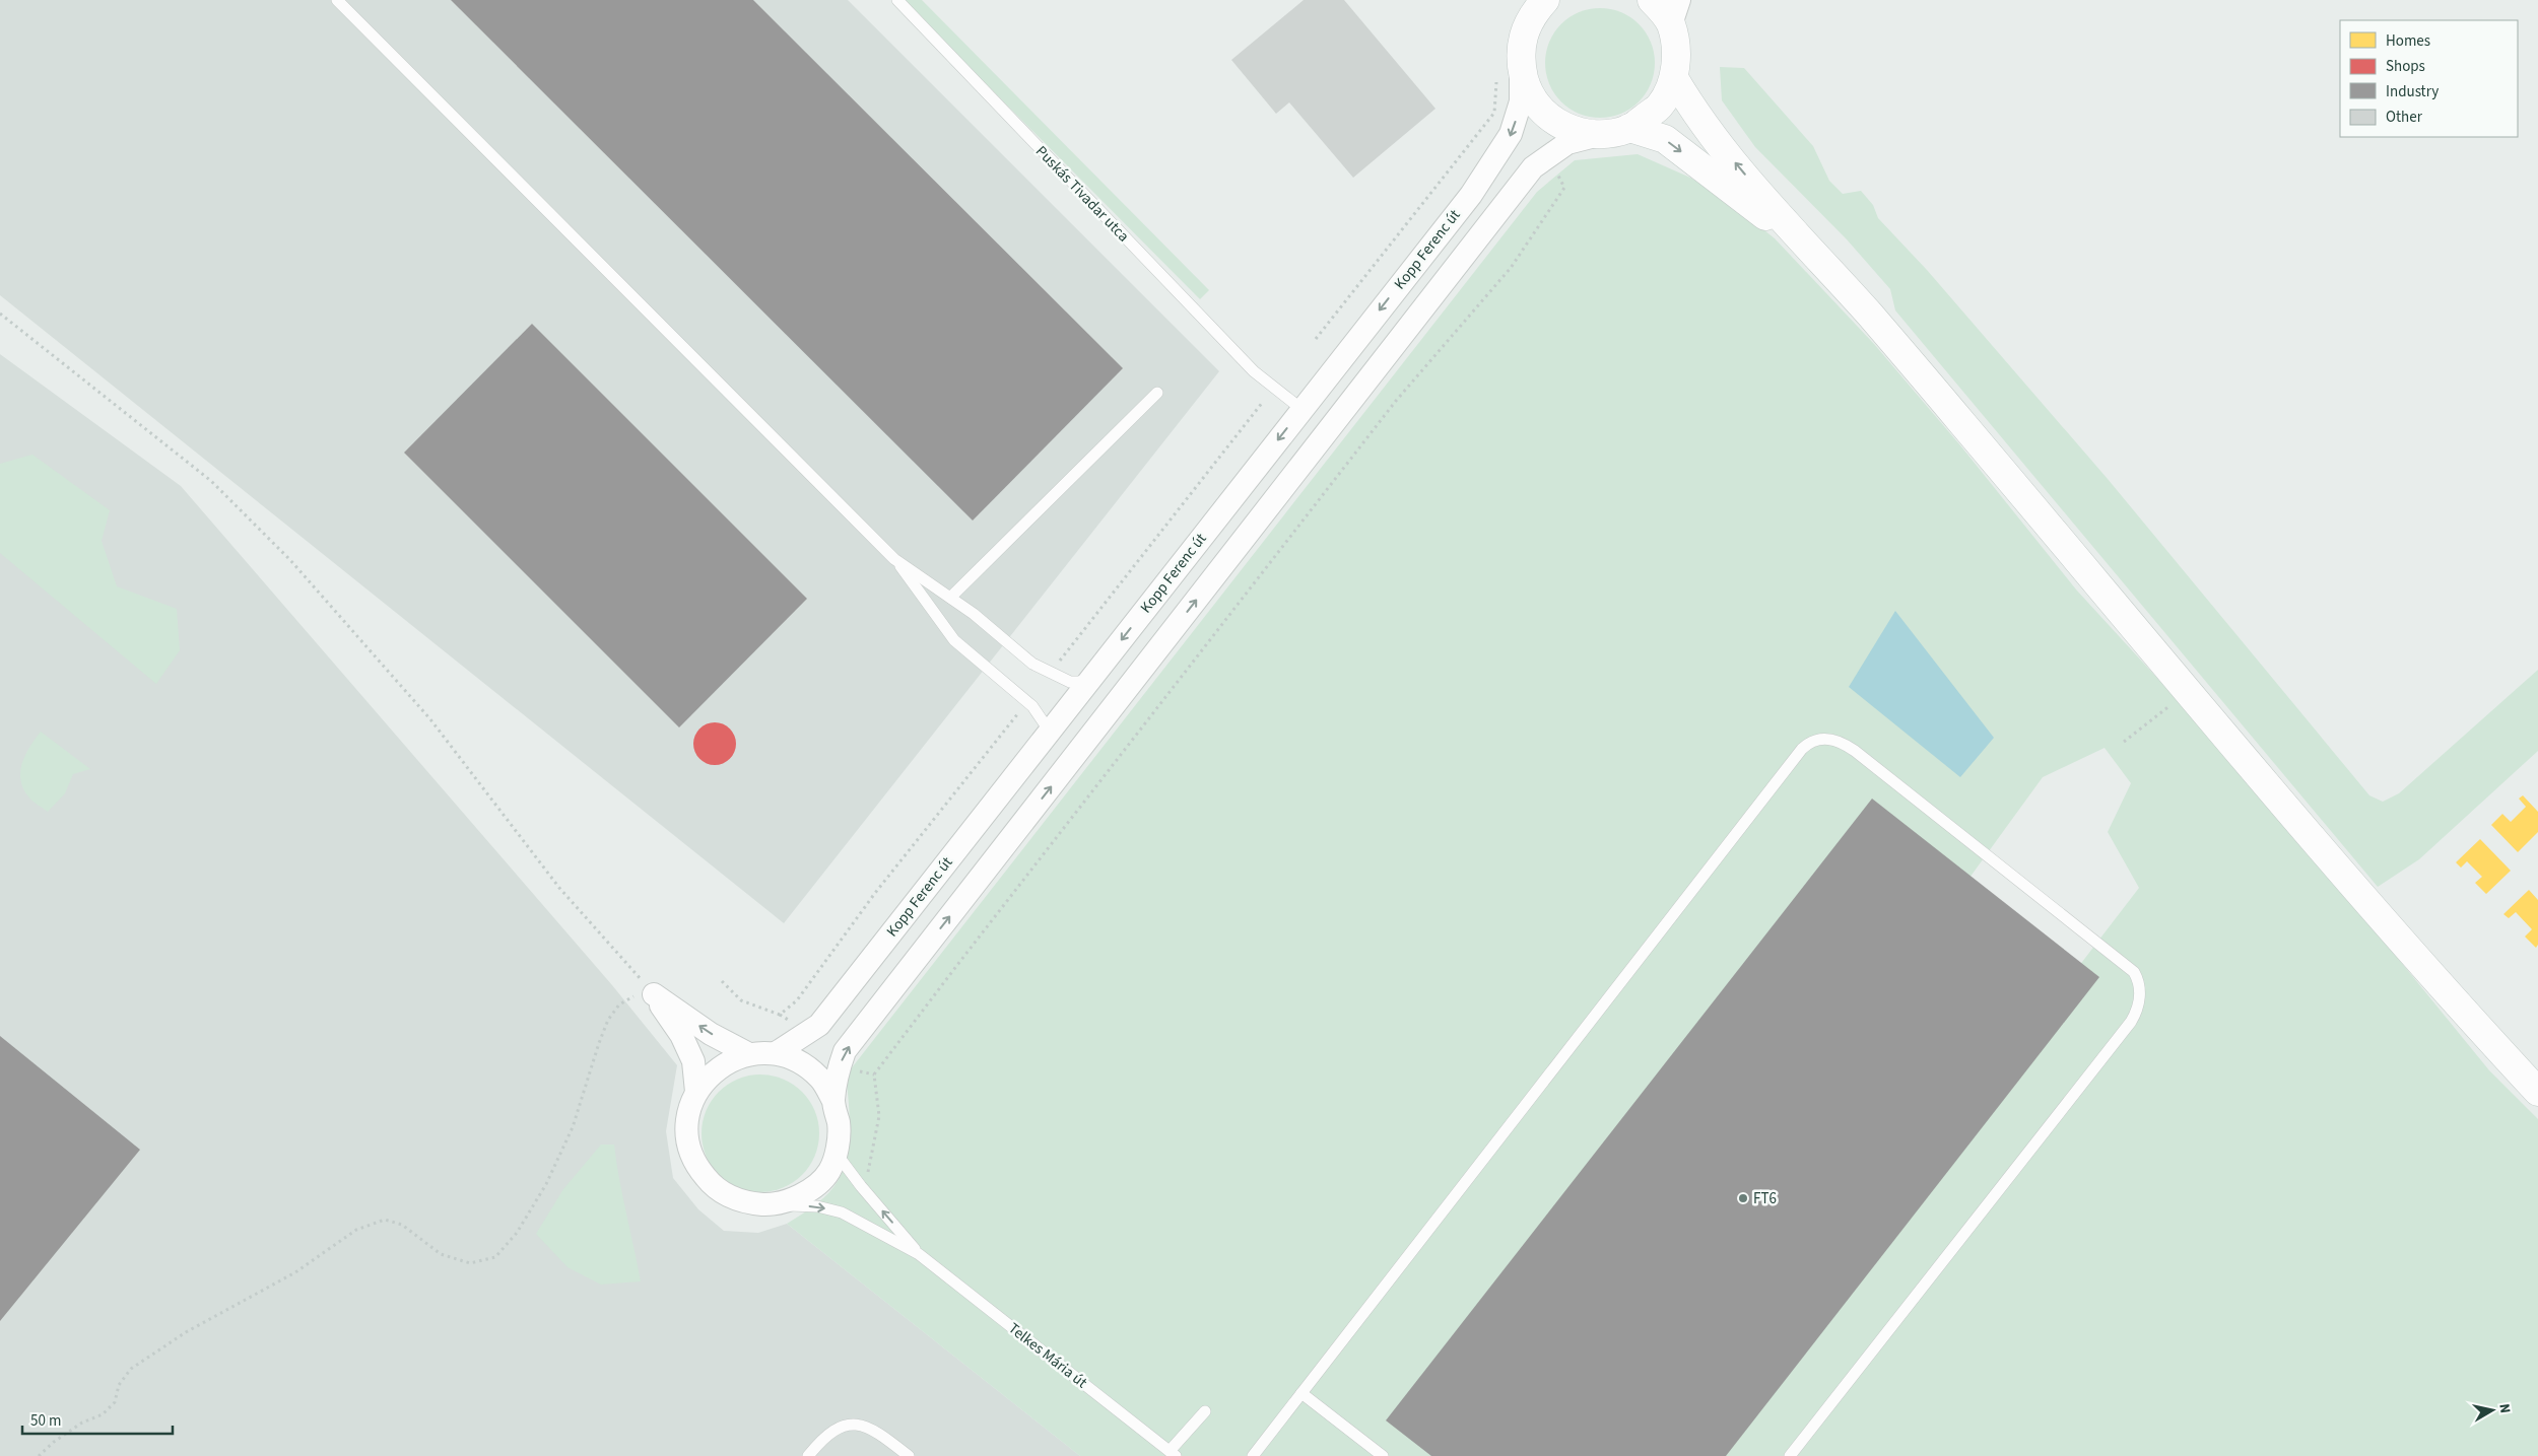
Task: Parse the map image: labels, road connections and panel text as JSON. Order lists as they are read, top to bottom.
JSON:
{
  "streets": {
    "street": ["Kopp Ferenc út"],
    "lane": ["Puskás Tivadar utca", "Telkes Mária út"]
  },
  "crossings": [
    ["Puskás Tivadar utca", "Kopp Ferenc út"]
  ],
  "places": ["FT6"],
  "legend": [
    "Homes",
    "Shops",
    "Industry",
    "Other"
  ],
  "scale_bar": "50 m",
  "north": "right"
}
